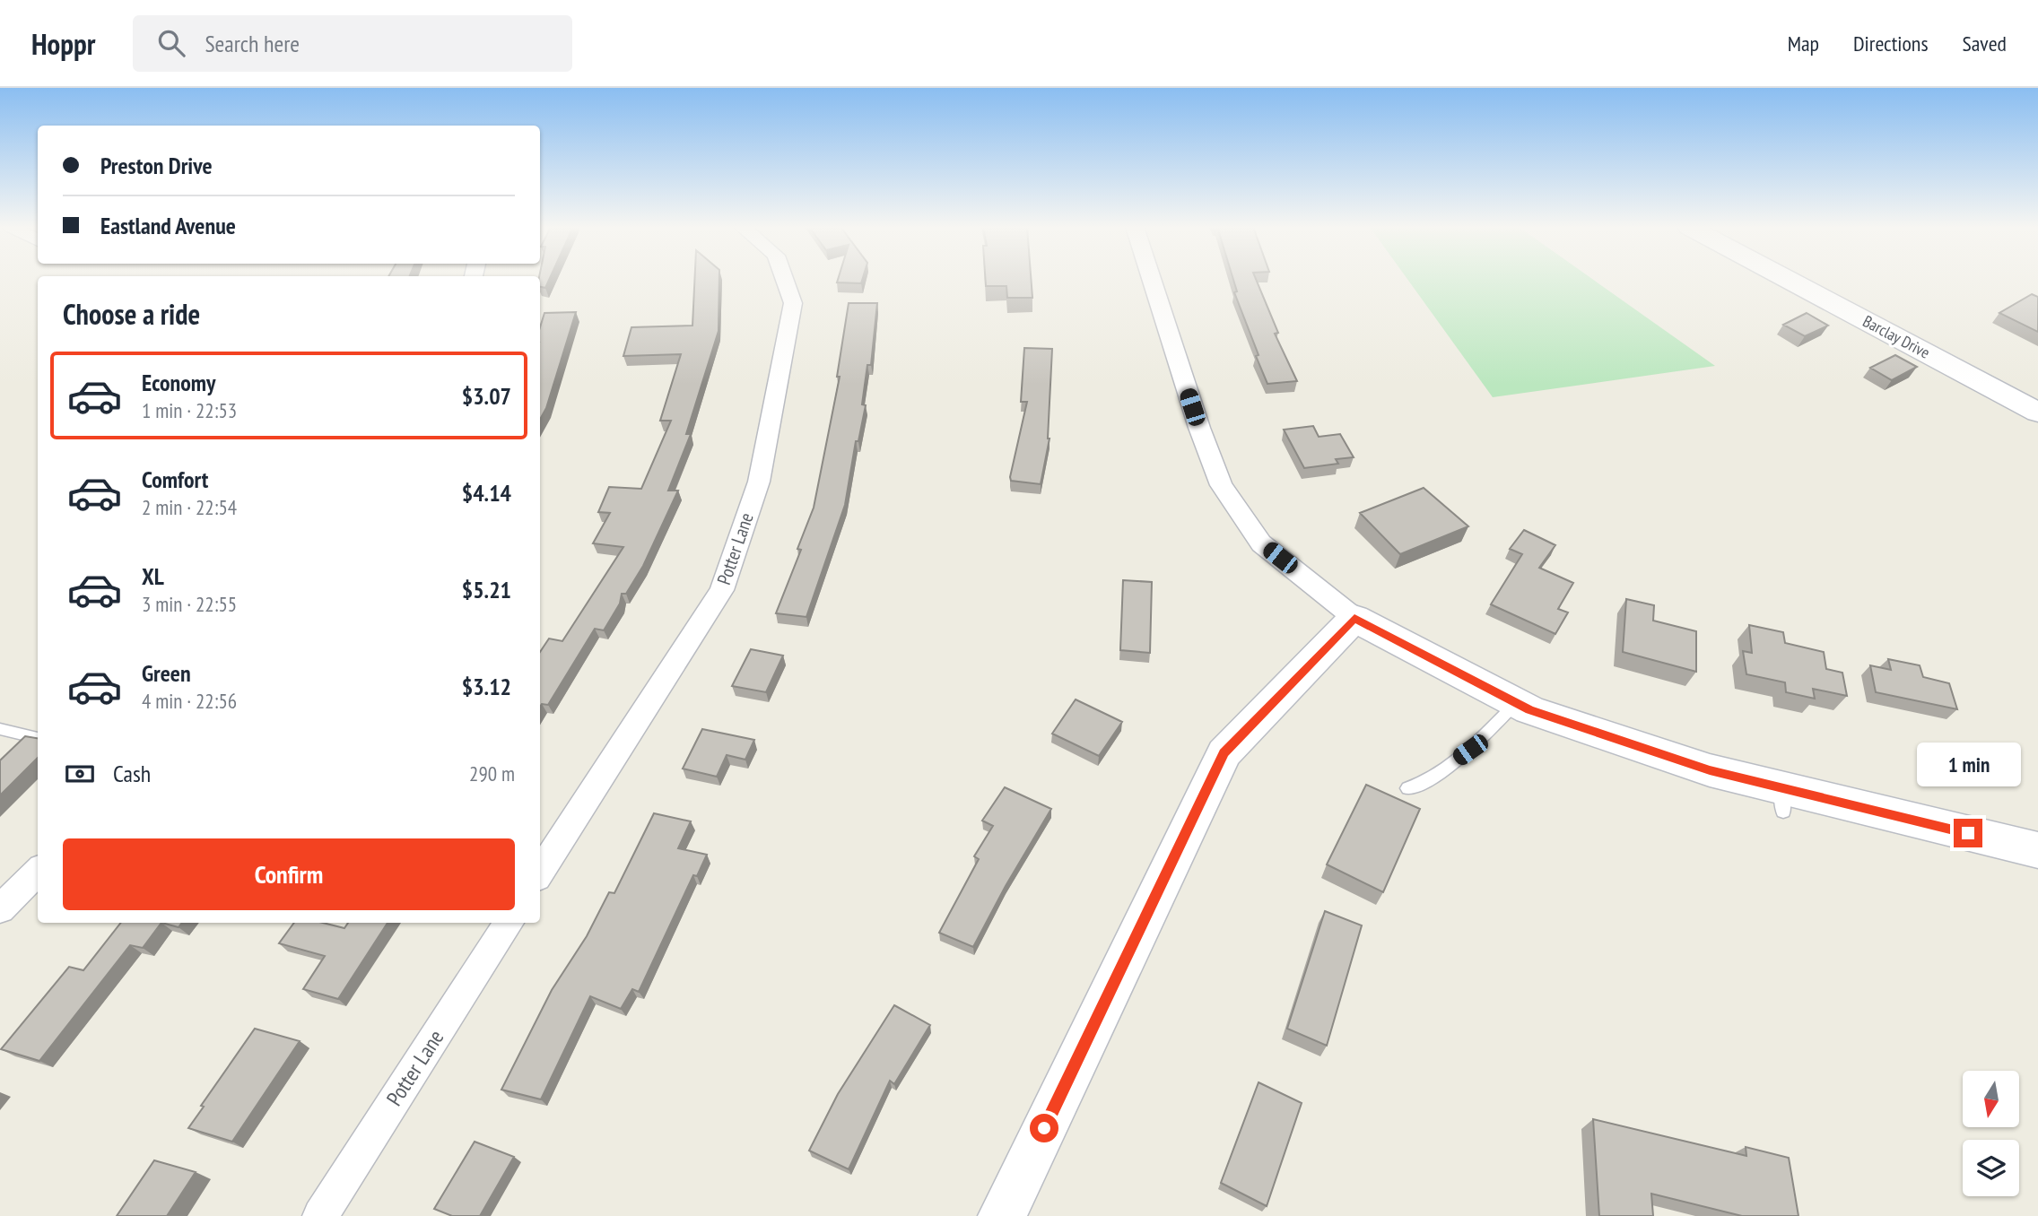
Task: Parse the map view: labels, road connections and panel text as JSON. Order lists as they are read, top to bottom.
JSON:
{
  "streets": {
    "street": ["Barclay Drive", "Potter Lane"]
  },
  "north": "bottom",
  "page": {
    "header": "Hoppr",
    "search": "Search here",
    "nav": ["Map", "Directions", "Saved"],
    "banner": ["Preston Drive", "Eastland Avenue"],
    "heading": "Choose a ride",
    "list": [
      {
        "name": "Economy",
        "note": "1 min · 22:53",
        "value": "$3.07"
      },
      {
        "name": "Comfort",
        "note": "2 min · 22:54",
        "value": "$4.14"
      },
      {
        "name": "XL",
        "note": "3 min · 22:55",
        "value": "$5.21"
      },
      {
        "name": "Green",
        "note": "4 min · 22:56",
        "value": "$3.12"
      }
    ],
    "pay": ["Cash", "290 m"],
    "bubble": "1 min",
    "buttons": "Confirm"
  }
}
